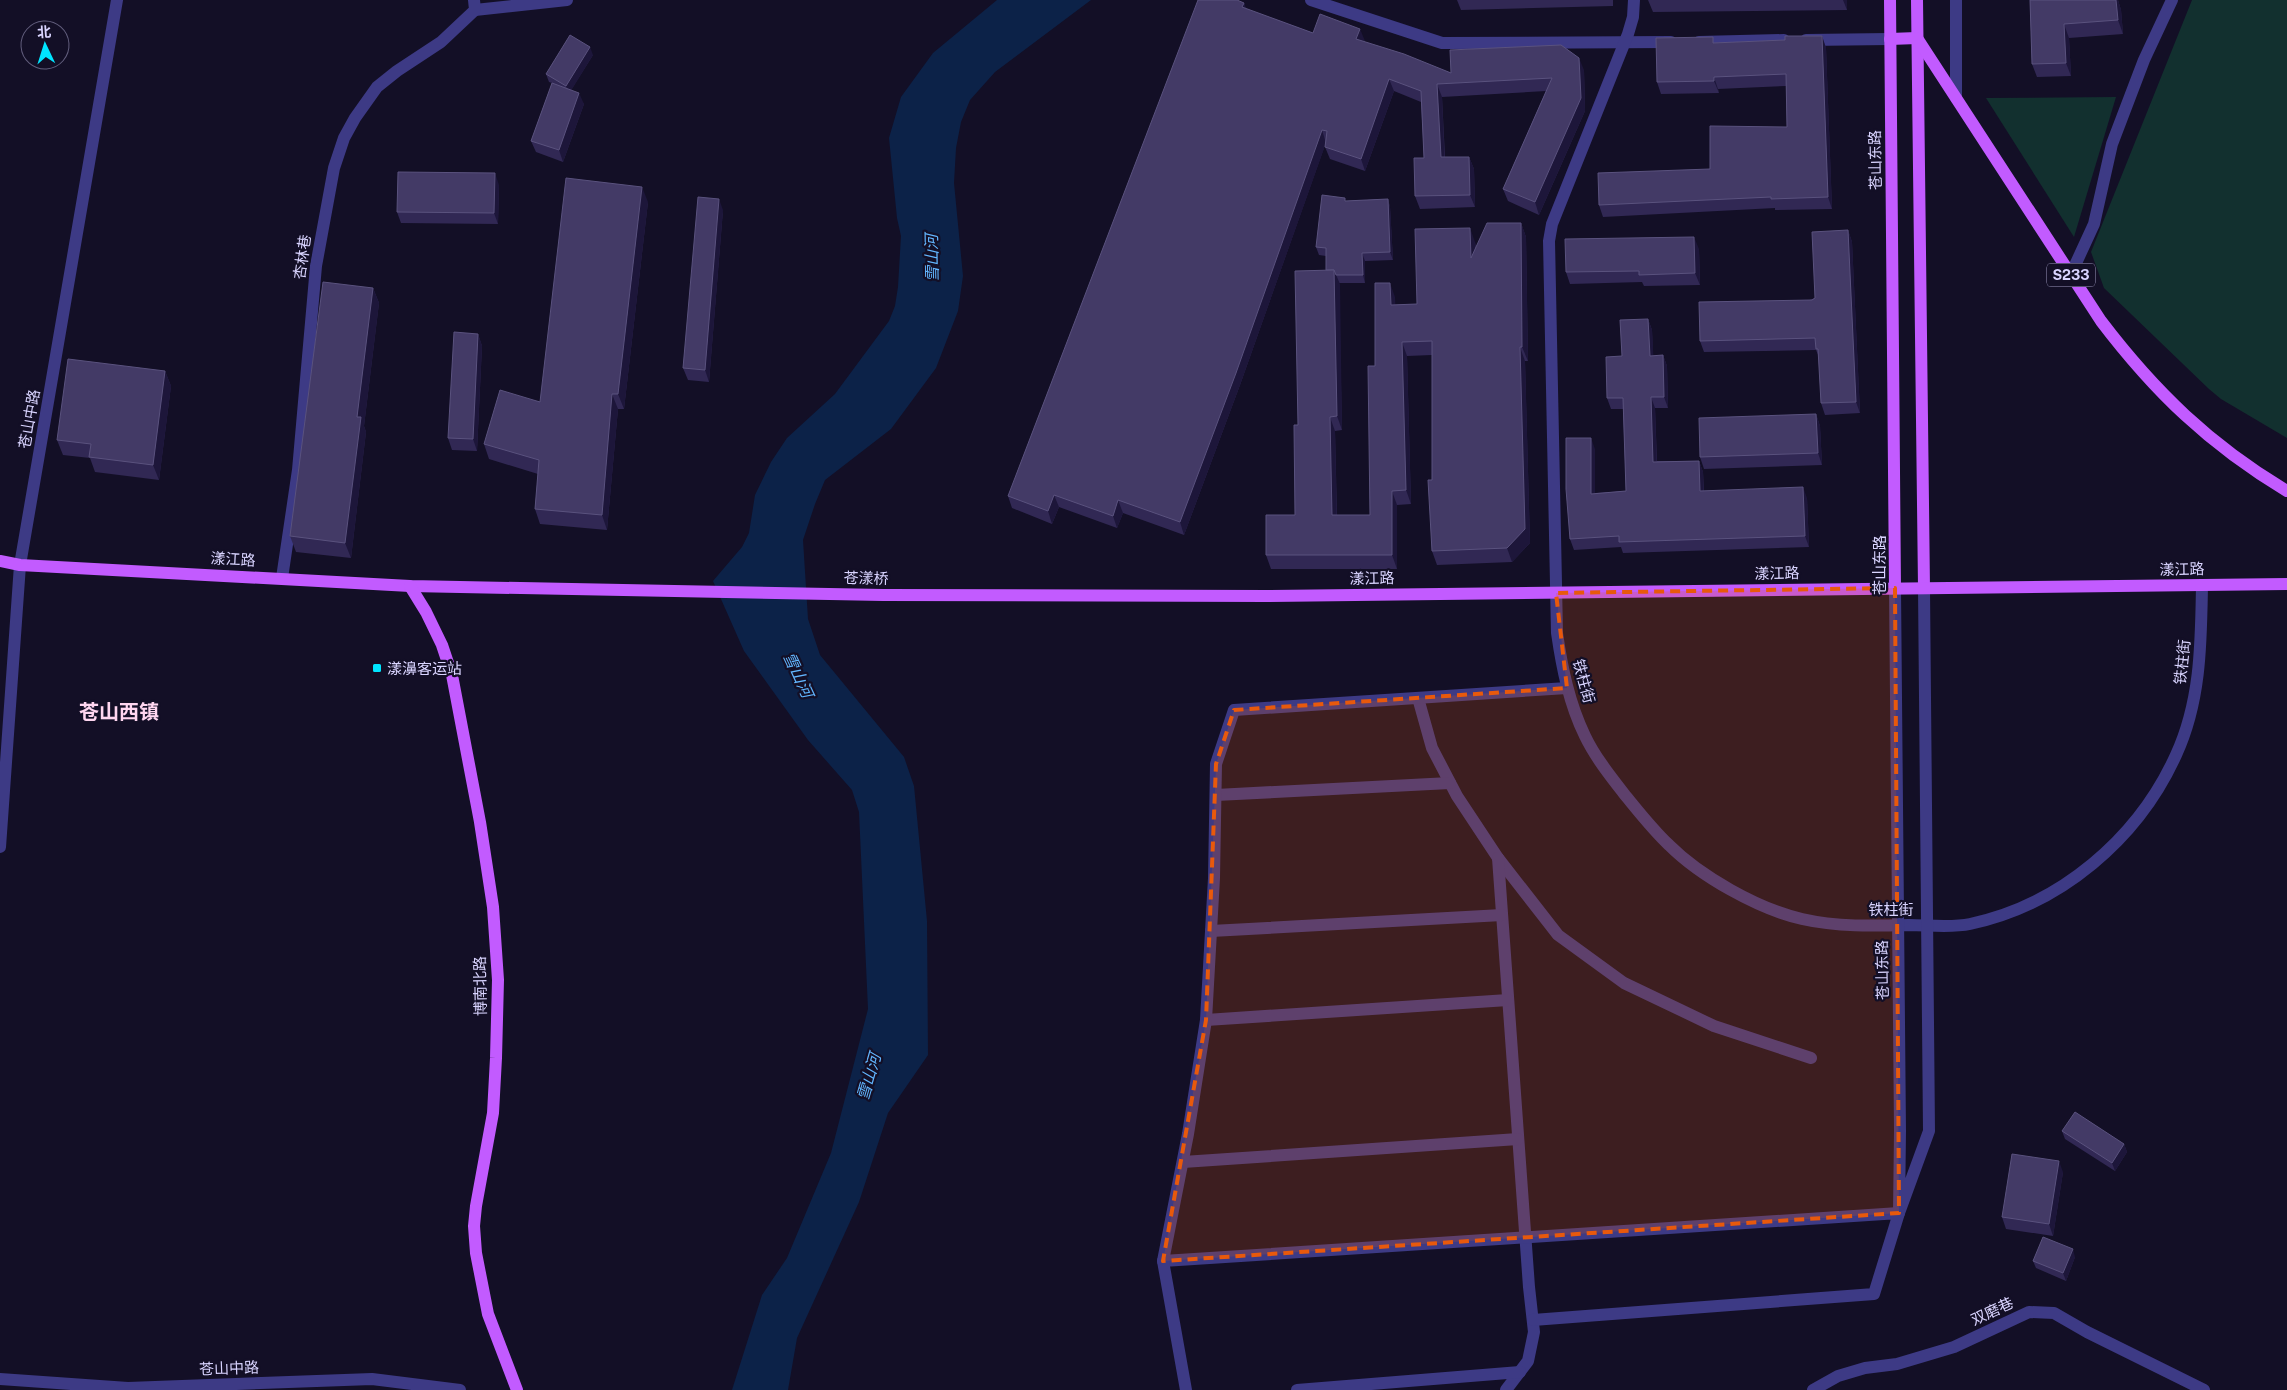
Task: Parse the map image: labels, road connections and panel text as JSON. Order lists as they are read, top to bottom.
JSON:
{
  "streets": {
    "main road": [
      "苍山东路",
      "S233",
      "漾江路",
      "苍漾桥",
      "博南北路"
    ],
    "street": [
      "杏林巷",
      "苍山中路",
      "铁柱街",
      "双磨巷"
    ]
  },
  "crossings": [
    ["苍山东路", "漾江路"],
    ["苍山东路", "铁柱街"],
    ["杏林巷", "漾江路"],
    ["苍山中路", "漾江路"],
    ["漾江路", "苍漾桥"],
    ["漾江路", "铁柱街"],
    ["漾江路", "博南北路"]
  ],
  "districts": ["苍山西镇"],
  "water": ["雪山河"],
  "places": {
    "transit": ["漾濞客运站"]
  },
  "north": "top"
}
